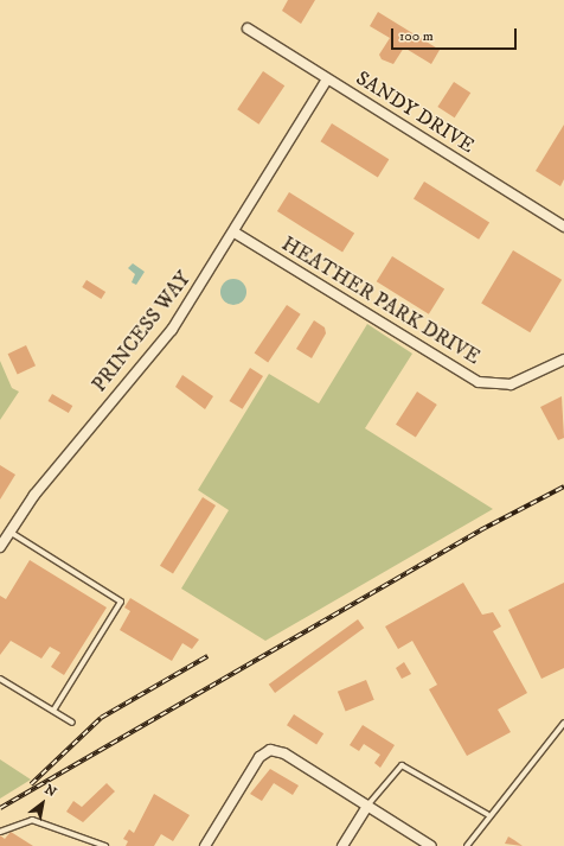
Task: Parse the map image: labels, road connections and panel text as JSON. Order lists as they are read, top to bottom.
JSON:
{
  "streets": {
    "street": ["SANDY DRIVE", "HEATHER PARK DRIVE", "PRINCESS WAY"]
  },
  "crossings": [
    ["SANDY DRIVE", "PRINCESS WAY"],
    ["HEATHER PARK DRIVE", "PRINCESS WAY"]
  ],
  "scale_bar": "100 m",
  "north": "top right"
}
